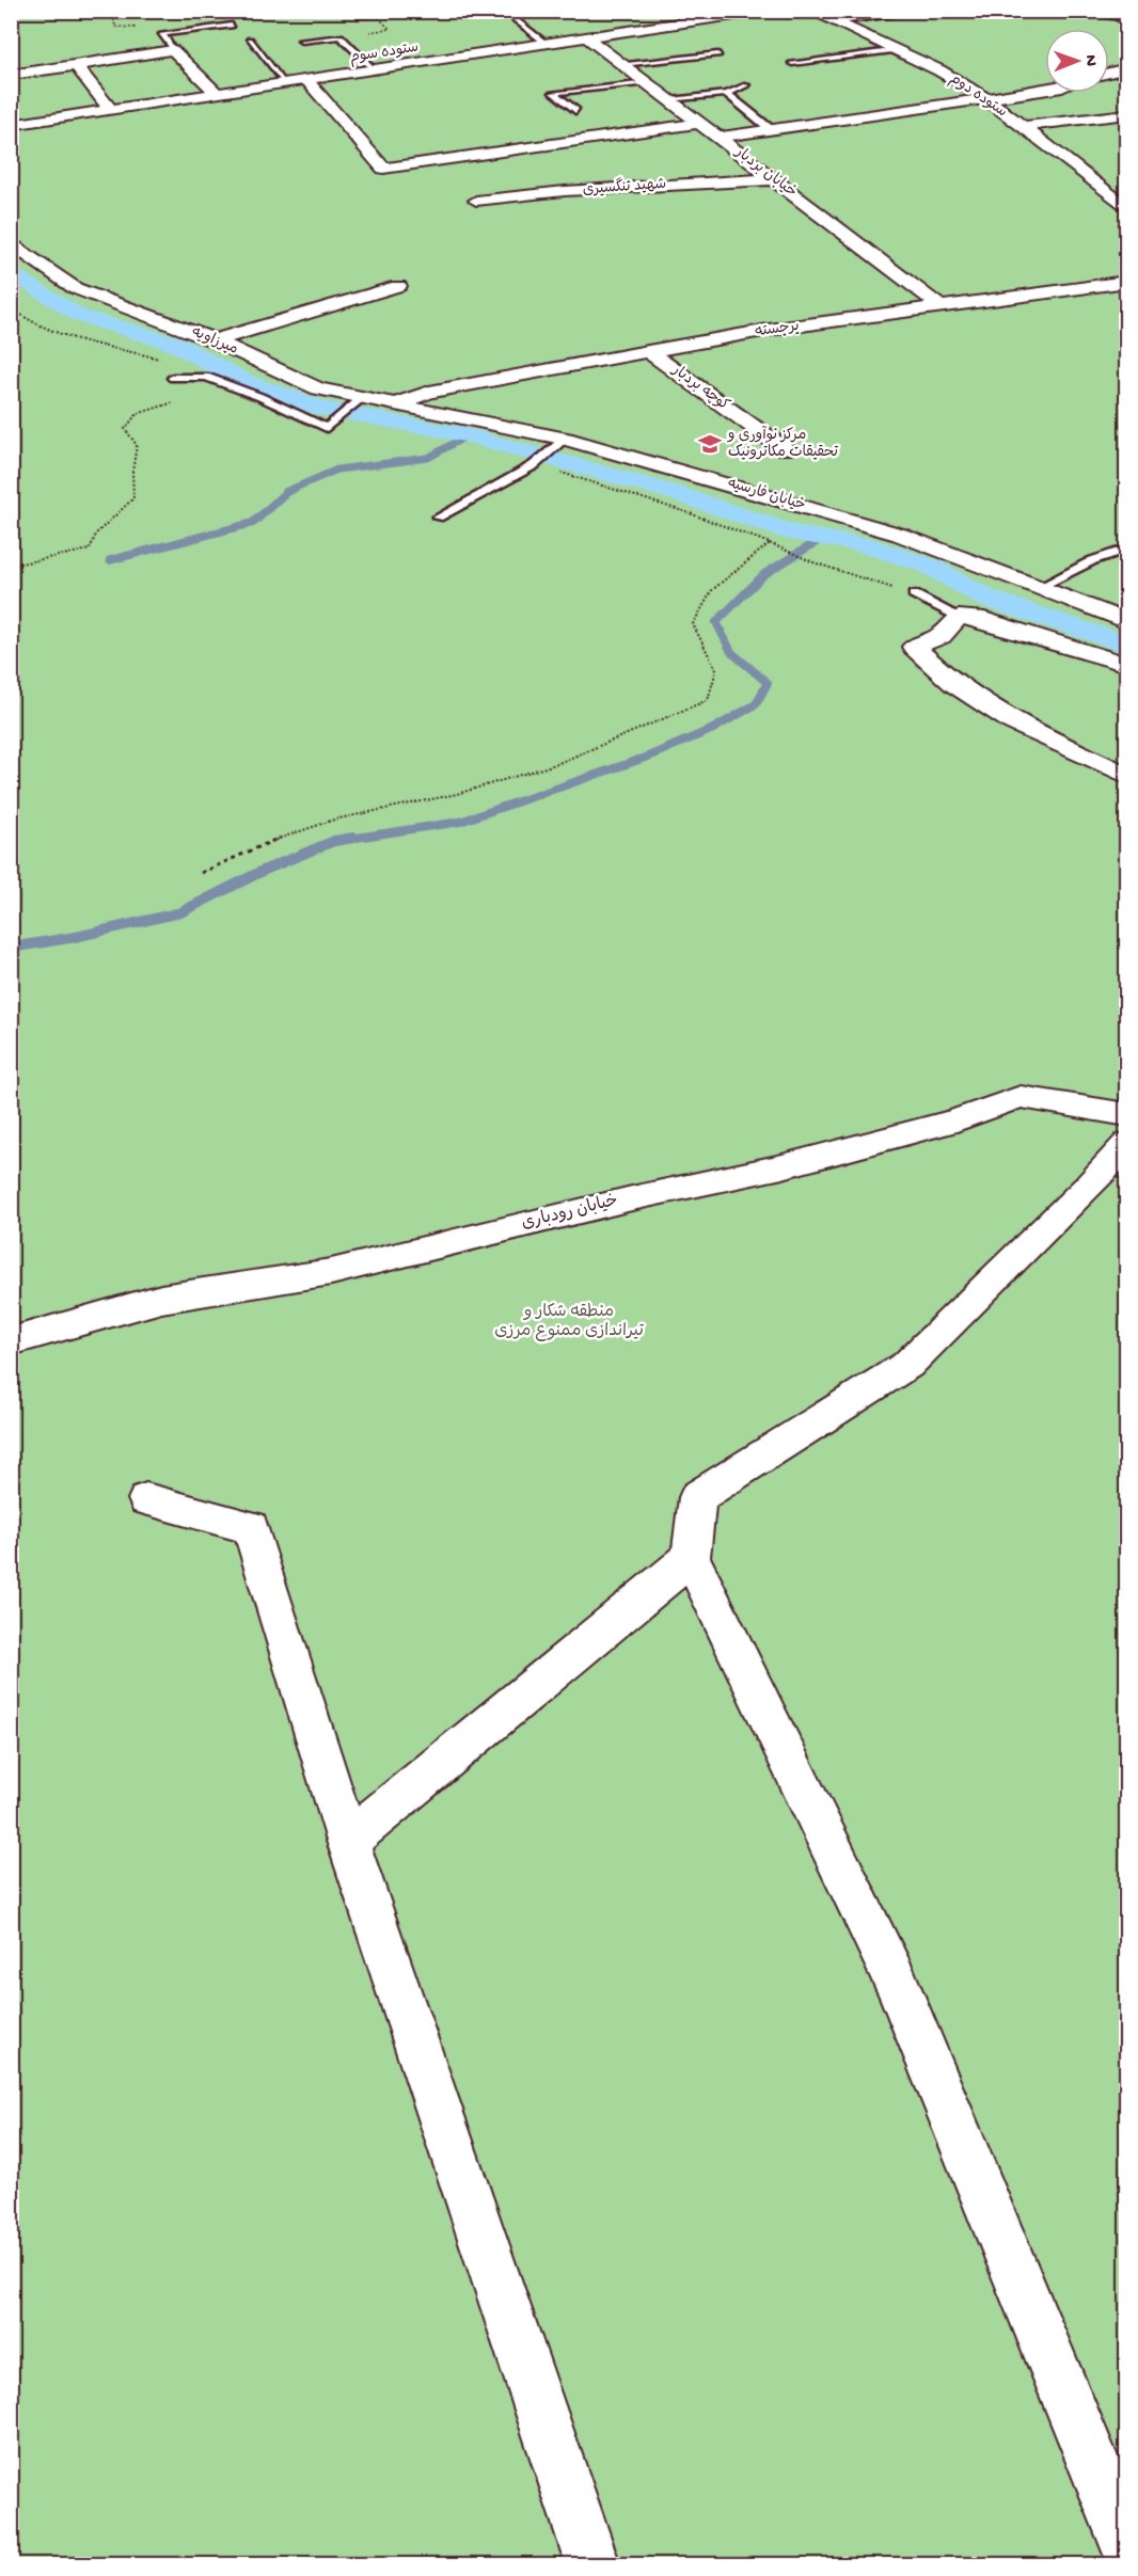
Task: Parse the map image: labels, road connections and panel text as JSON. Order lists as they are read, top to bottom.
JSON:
{
  "streets": {
    "street": [
      "ستوده سوم",
      "ستوده دوم",
      "خیابان بردبار",
      "شهید تنگسیری",
      "برجسته",
      "میرزاویه",
      "کوچه بردبار",
      "خیابان فارسیه",
      "خیابان رودباری"
    ]
  },
  "crossings": [
    ["ستوده سوم", "خیابان بردبار"],
    ["خیابان بردبار", "شهید تنگسیری"],
    ["خیابان بردبار", "برجسته"],
    ["برجسته", "میرزاویه"],
    ["برجسته", "کوچه بردبار"],
    ["برجسته", "خیابان فارسیه"],
    ["میرزاویه", "خیابان فارسیه"]
  ],
  "parks": ["منطقه شکار و تیراندازی ممنوع مرزی"],
  "places": {
    "school or university": ["مرکز نوآوری و تحقیقات مکاترونیک"]
  },
  "north": "right"
}
